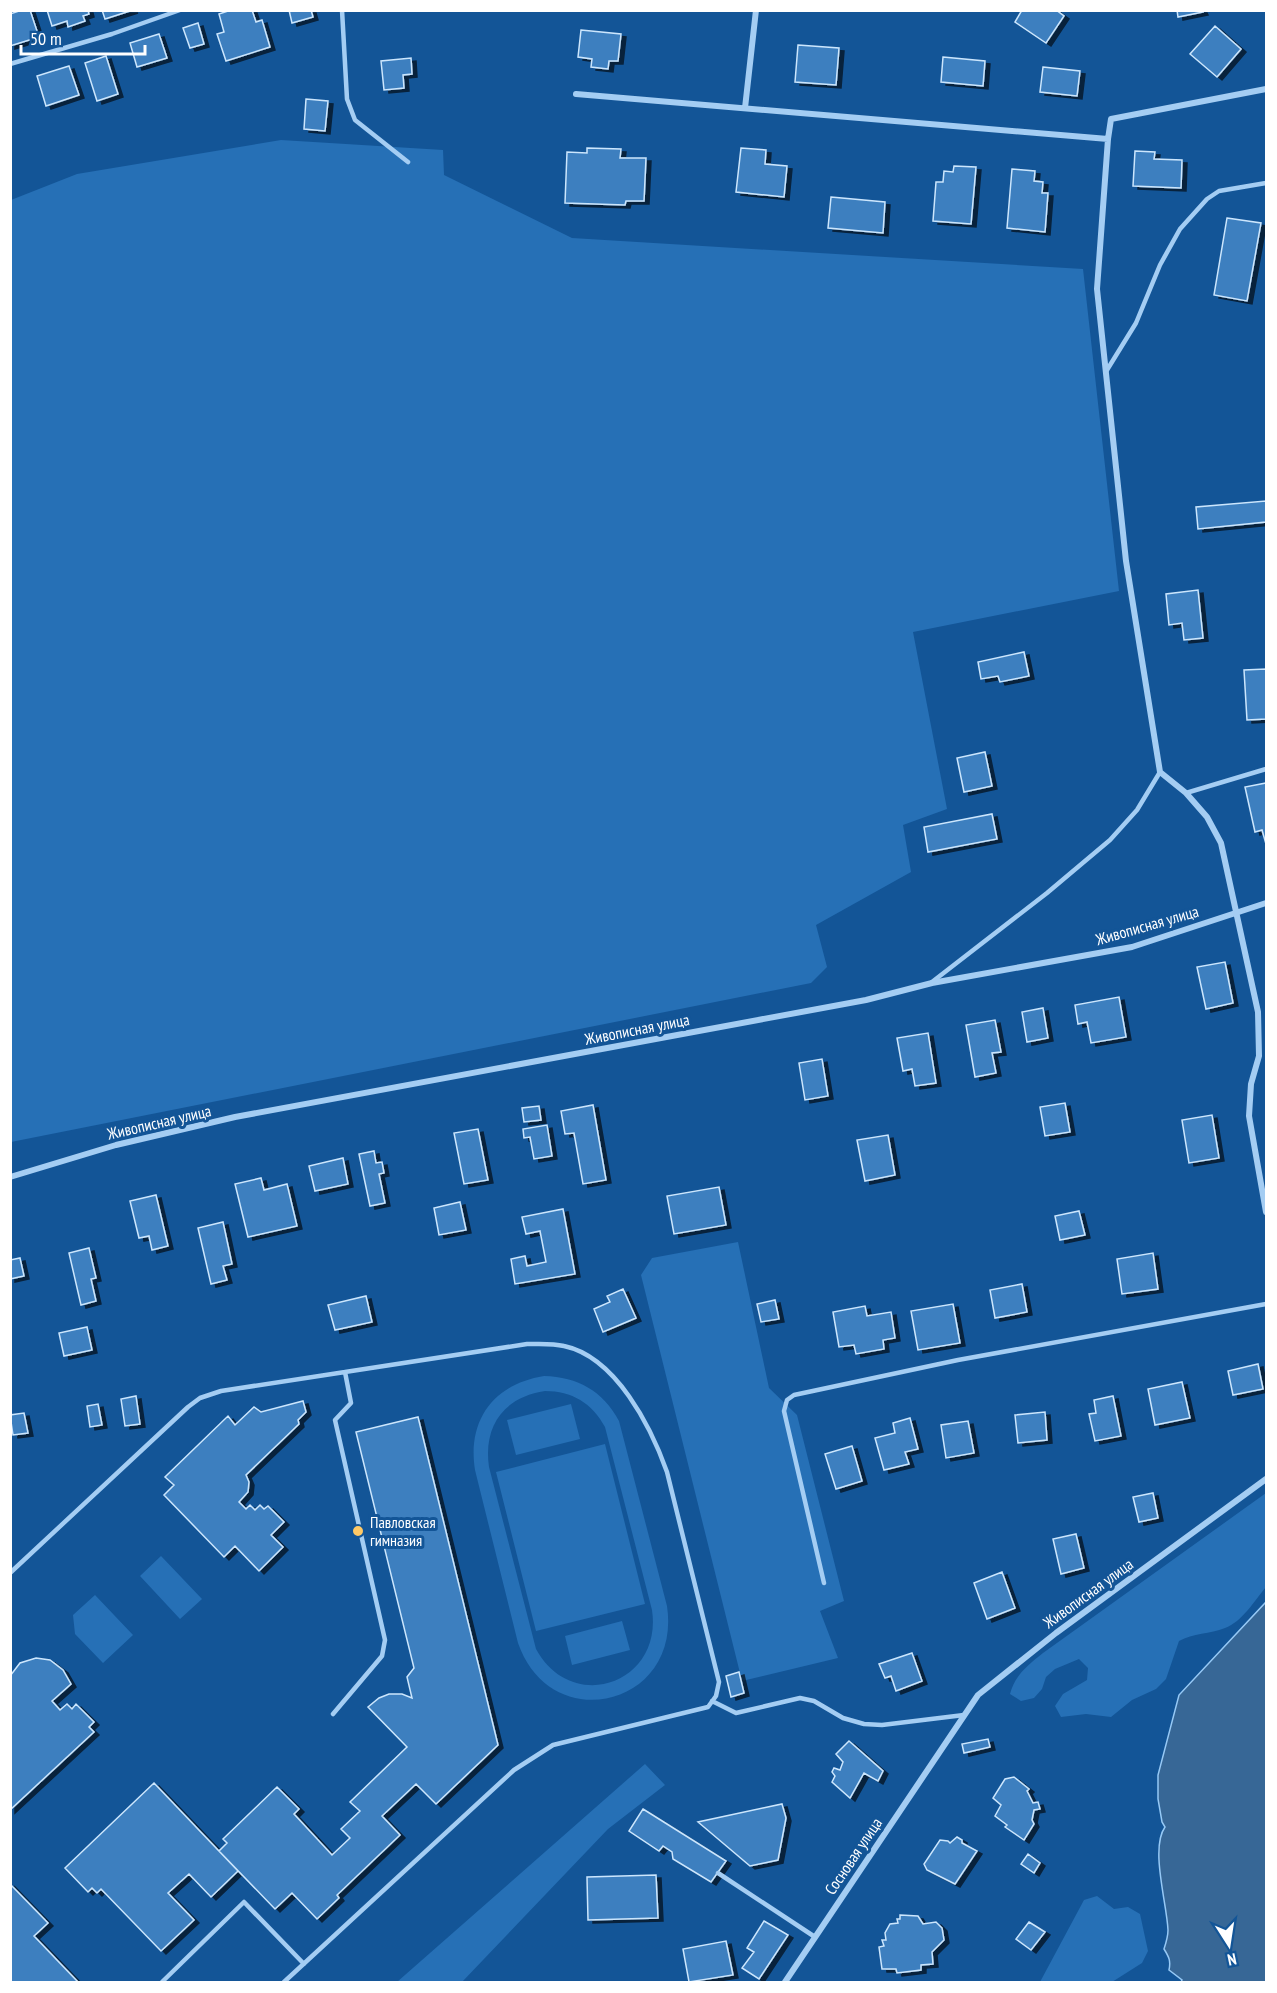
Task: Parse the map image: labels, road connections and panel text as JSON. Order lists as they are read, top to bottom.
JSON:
{
  "streets": {
    "street": ["Живописная улица", "Сосновая улица"]
  },
  "crossings": [
    ["Живописная улица", "Сосновая улица"]
  ],
  "places": ["Павловская гимназия"],
  "scale_bar": "50 m",
  "north": "bottom"
}
